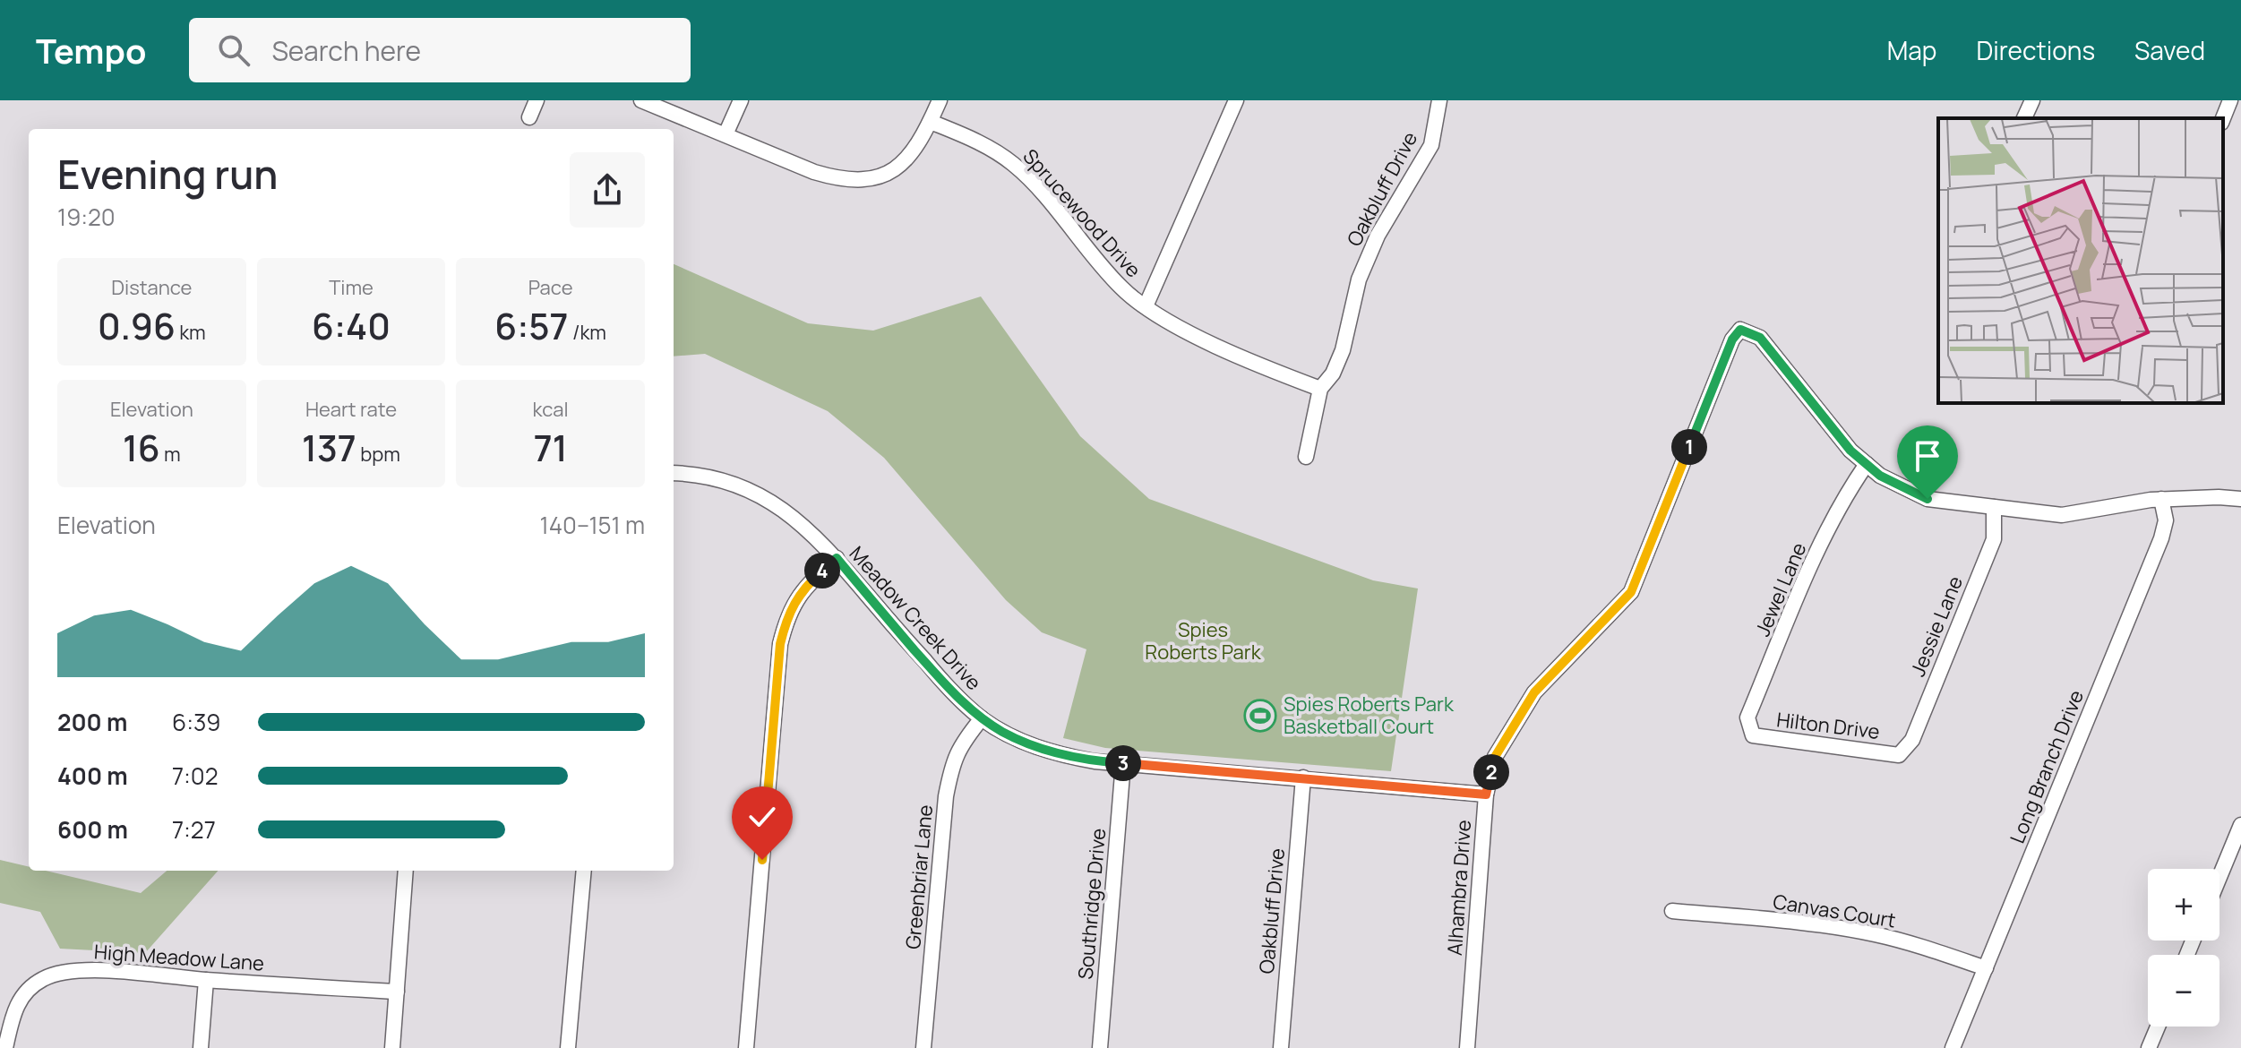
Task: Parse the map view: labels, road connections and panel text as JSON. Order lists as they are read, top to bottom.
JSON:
{
  "streets": {
    "street": [
      "Oakbluff Drive",
      "Sprucewood Drive",
      "Jewel Lane",
      "Meadow Creek Drive",
      "Jessie Lane",
      "Hilton Drive",
      "Long Branch Drive",
      "Greenbriar Lane",
      "Alhambra Drive",
      "Southridge Drive",
      "Canvas Court",
      "High Meadow Lane"
    ]
  },
  "crossings": [
    ["Oakbluff Drive", "Sprucewood Drive"],
    ["Oakbluff Drive", "Meadow Creek Drive"],
    ["Jewel Lane", "Hilton Drive"],
    ["Jewel Lane", "Alhambra Drive"],
    ["Meadow Creek Drive", "Greenbriar Lane"],
    ["Meadow Creek Drive", "Alhambra Drive"],
    ["Meadow Creek Drive", "Southridge Drive"],
    ["Jessie Lane", "Hilton Drive"],
    ["Long Branch Drive", "Canvas Court"]
  ],
  "parks": ["Spies Roberts Park"],
  "places": {
    "sports": ["Spies Roberts Park Basketball Court"]
  },
  "page": {
    "header": "Tempo",
    "search": "Search here",
    "nav": ["Map", "Directions", "Saved"],
    "heading": ["Evening run", "19:20"],
    "stats": [
      ["Distance", "0.96 km"],
      ["Time", "6:40"],
      ["Pace", "6:57 /km"],
      ["Elevation", "16 m"],
      ["Heart rate", "137 bpm"],
      ["kcal", "71"]
    ],
    "pins": [
      "1",
      "4",
      "3",
      "2"
    ],
    "chart": ["Elevation", "140–151 m"],
    "list": [
      {
        "name": "200 m",
        "note": "6:39"
      },
      {
        "name": "400 m",
        "note": "7:02"
      },
      {
        "name": "600 m",
        "note": "7:27"
      }
    ],
    "map_buttons": ["+", "−"]
  }
}
